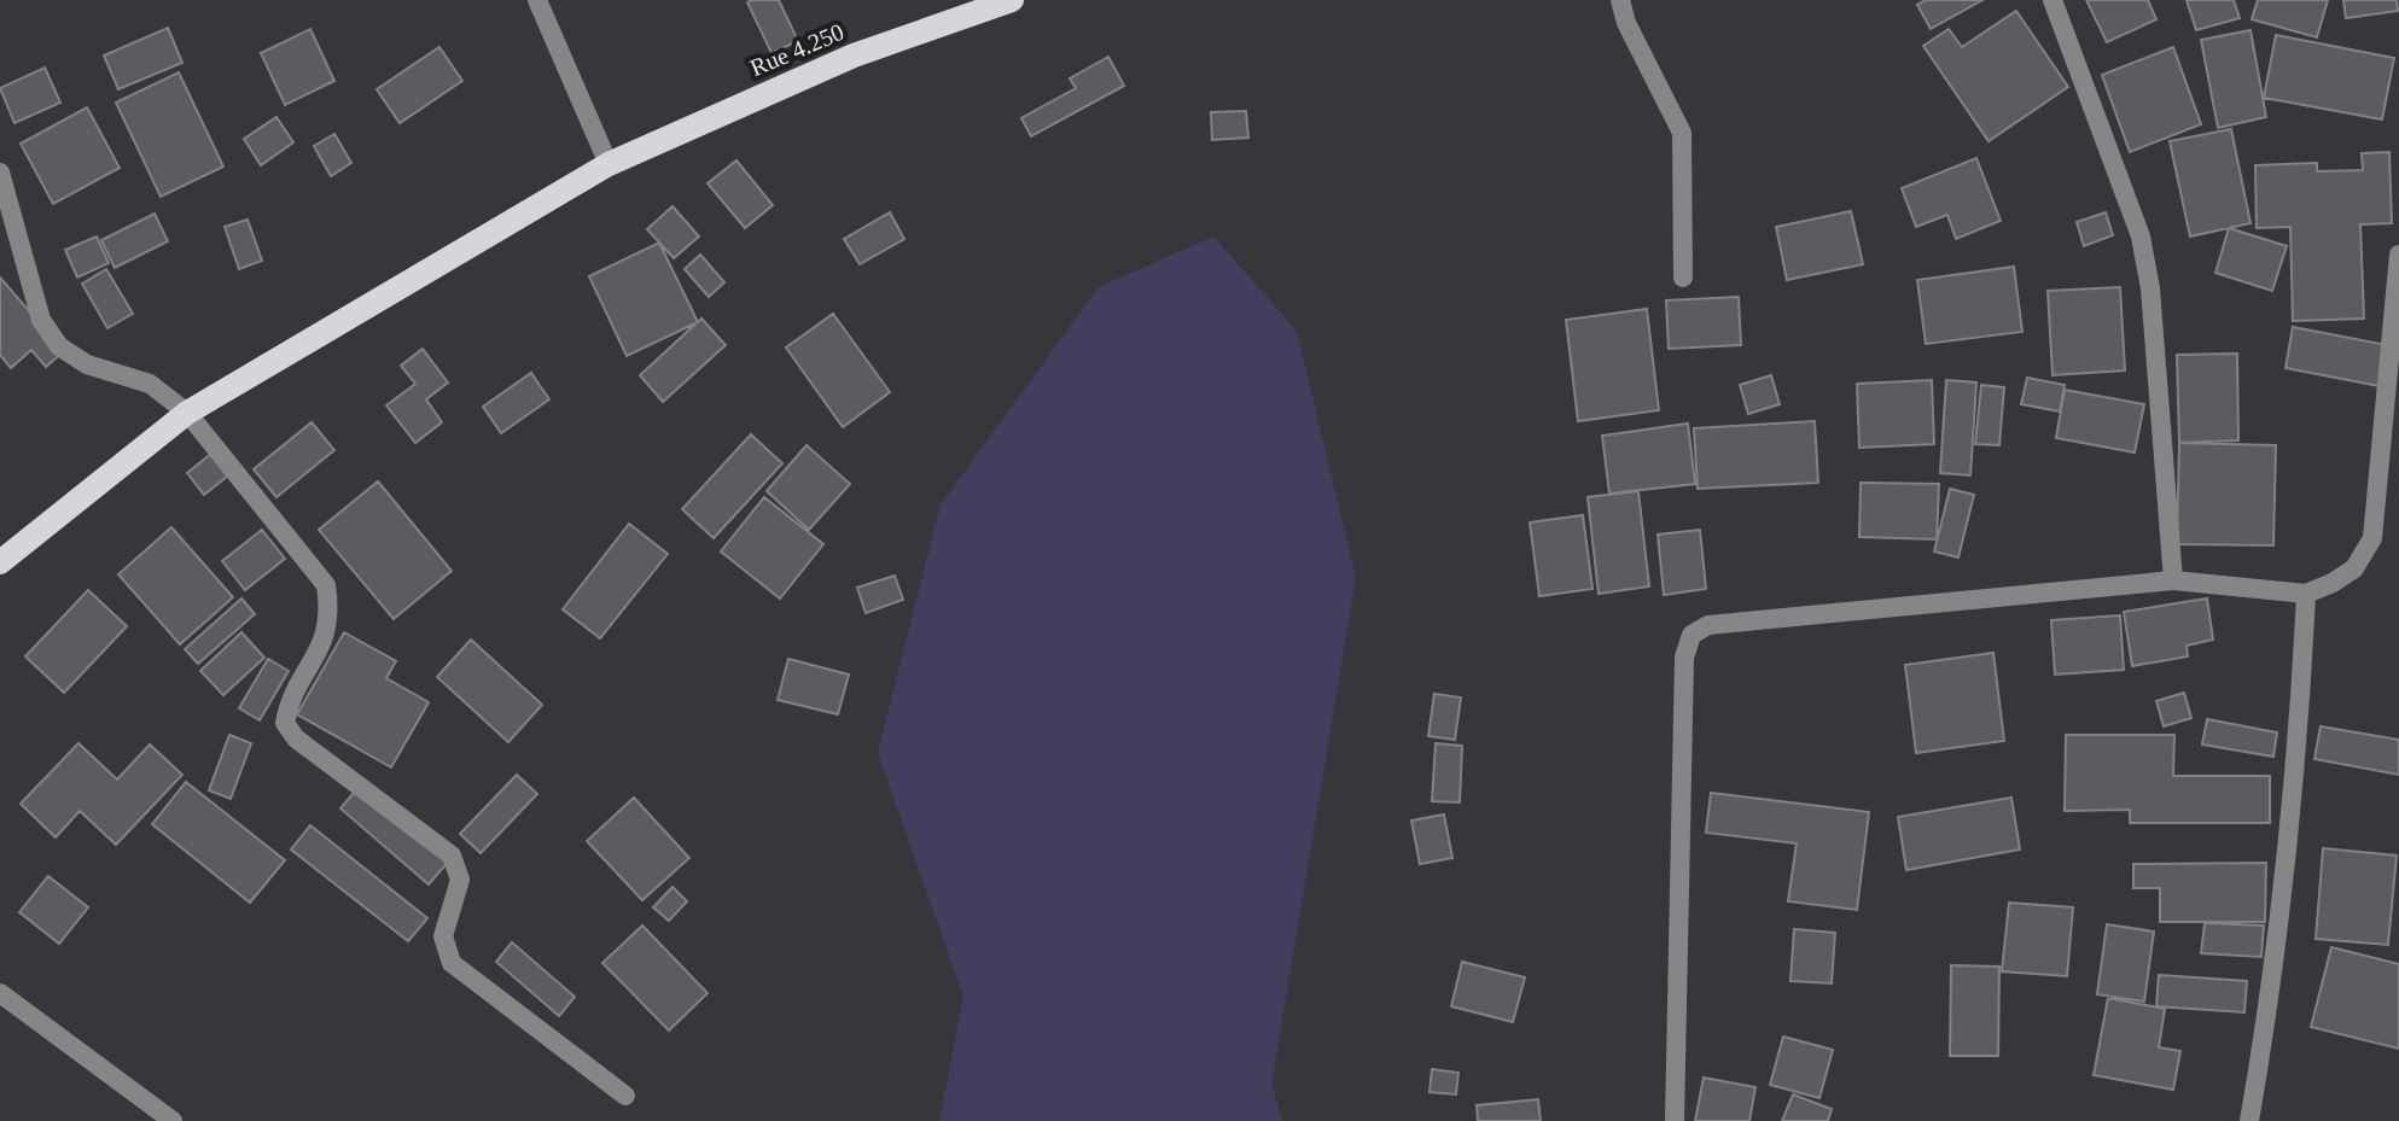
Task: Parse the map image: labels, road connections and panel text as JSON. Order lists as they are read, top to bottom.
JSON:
{
  "streets": {
    "main road": ["Rue 4.250"]
  }
}
